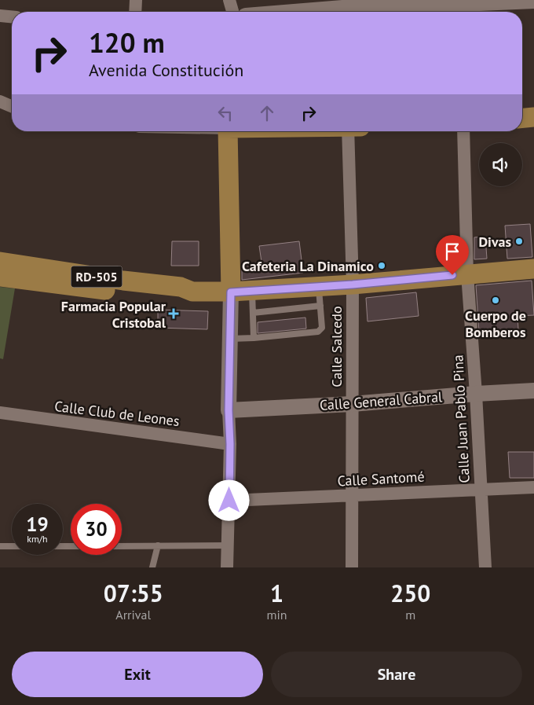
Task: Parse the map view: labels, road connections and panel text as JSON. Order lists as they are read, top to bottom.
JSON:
{
  "streets": {
    "main road": ["RD-505"],
    "street": [
      "Calle Salcedo",
      "Calle General Cabral",
      "Calle Club de Leones",
      "Calle Juan Pablo Pina",
      "Calle Santomé"
    ]
  },
  "crossings": [
    ["RD-505", "Calle Salcedo"],
    ["RD-505", "Calle Juan Pablo Pina"],
    ["Calle Salcedo", "Calle General Cabral"],
    ["Calle Salcedo", "Calle Santomé"],
    ["Calle General Cabral", "Calle Juan Pablo Pina"],
    ["Calle Juan Pablo Pina", "Calle Santomé"]
  ],
  "places": {
    "other": ["Divas", "Cafeteria La Dinamico", "Cuerpo de Bomberos"],
    "health": ["Farmacia Popular Cristobal"]
  },
  "page": {
    "turn": ["120 m", "Avenida Constitución"],
    "speed": "19 km/h",
    "limit": "30",
    "eta": [
      "07:55",
      "Arrival",
      "1",
      "min",
      "250",
      "m"
    ],
    "buttons": ["Exit", "Share"]
  }
}
